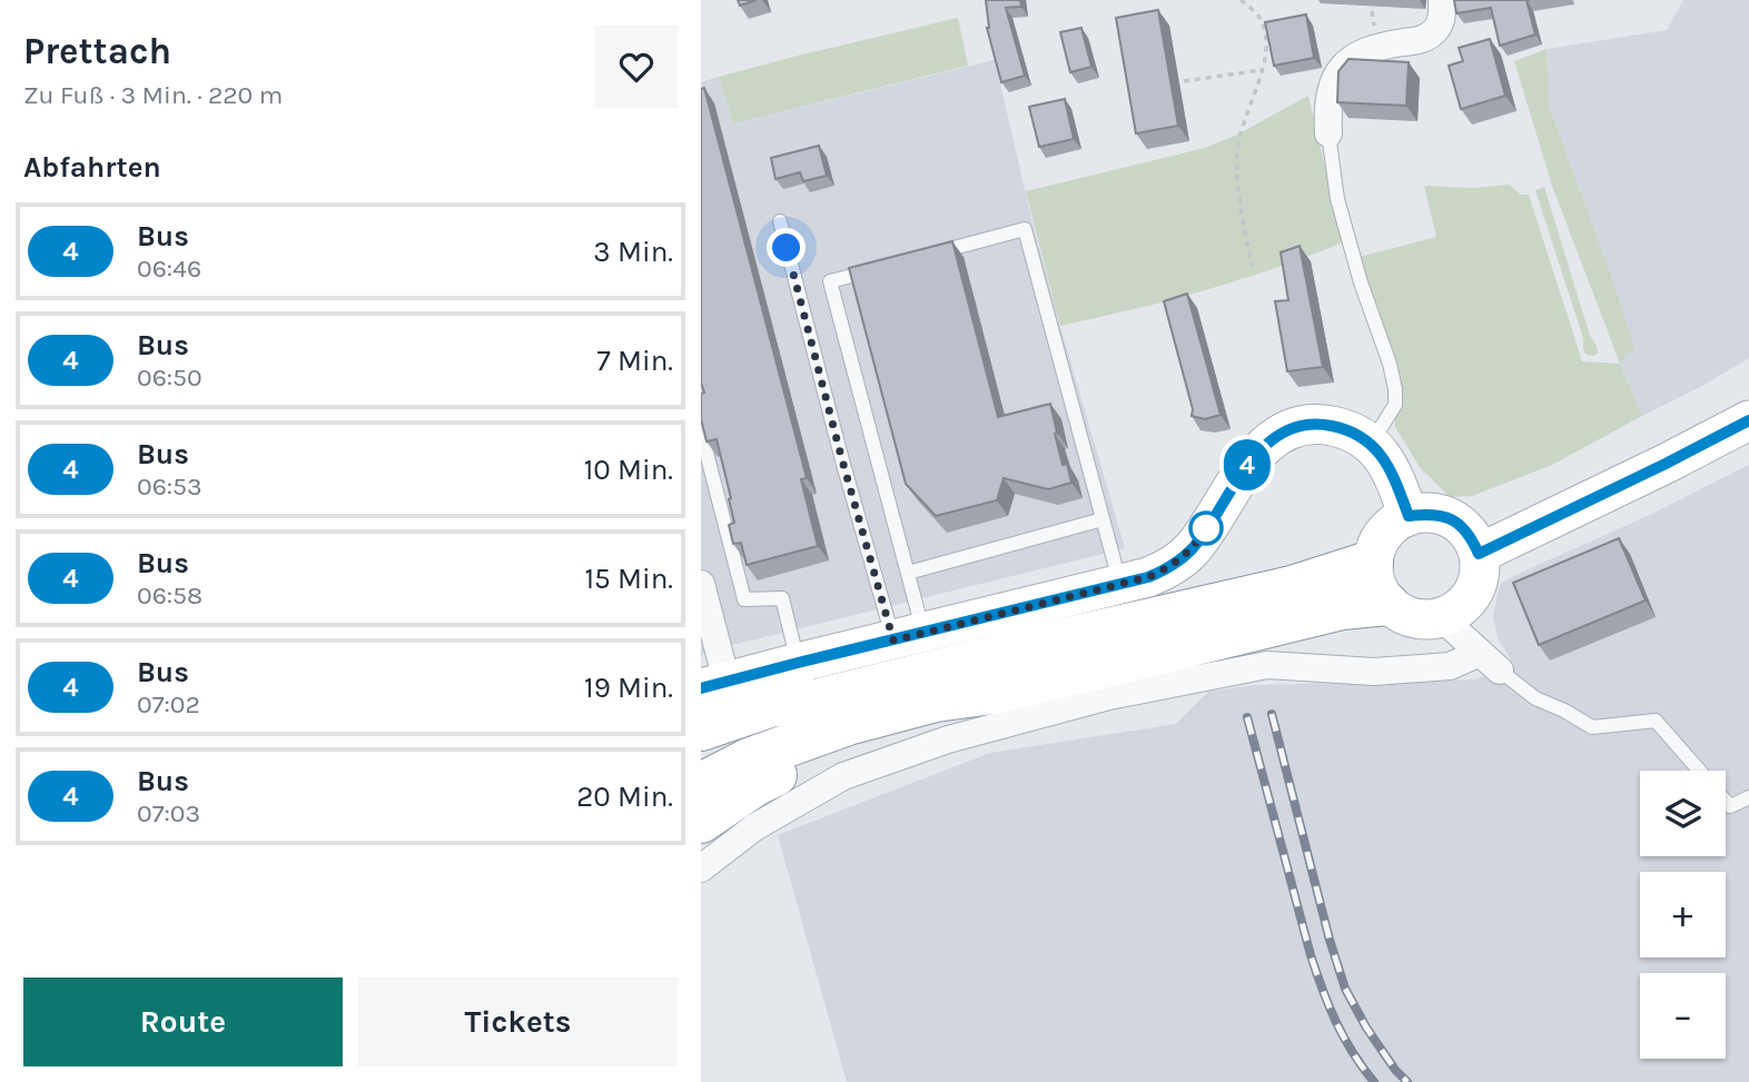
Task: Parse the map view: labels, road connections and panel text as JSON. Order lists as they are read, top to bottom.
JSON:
{
  "lines": ["bus line 4"],
  "page": {
    "heading": [
      ["Prettach", "Zu Fuß · 3 Min. · 220 m"],
      "Abfahrten"
    ],
    "on_map": "4",
    "list": [
      {
        "mark": "4",
        "name": "Bus",
        "note": "06:46",
        "value": "3 Min."
      },
      {
        "mark": "4",
        "name": "Bus",
        "note": "06:50",
        "value": "7 Min."
      },
      {
        "mark": "4",
        "name": "Bus",
        "note": "06:53",
        "value": "10 Min."
      },
      {
        "mark": "4",
        "name": "Bus",
        "note": "06:58",
        "value": "15 Min."
      },
      {
        "mark": "4",
        "name": "Bus",
        "note": "07:02",
        "value": "19 Min."
      },
      {
        "mark": "4",
        "name": "Bus",
        "note": "07:03",
        "value": "20 Min."
      }
    ],
    "map_buttons": ["+", "−"],
    "buttons": ["Route", "Tickets"]
  }
}
